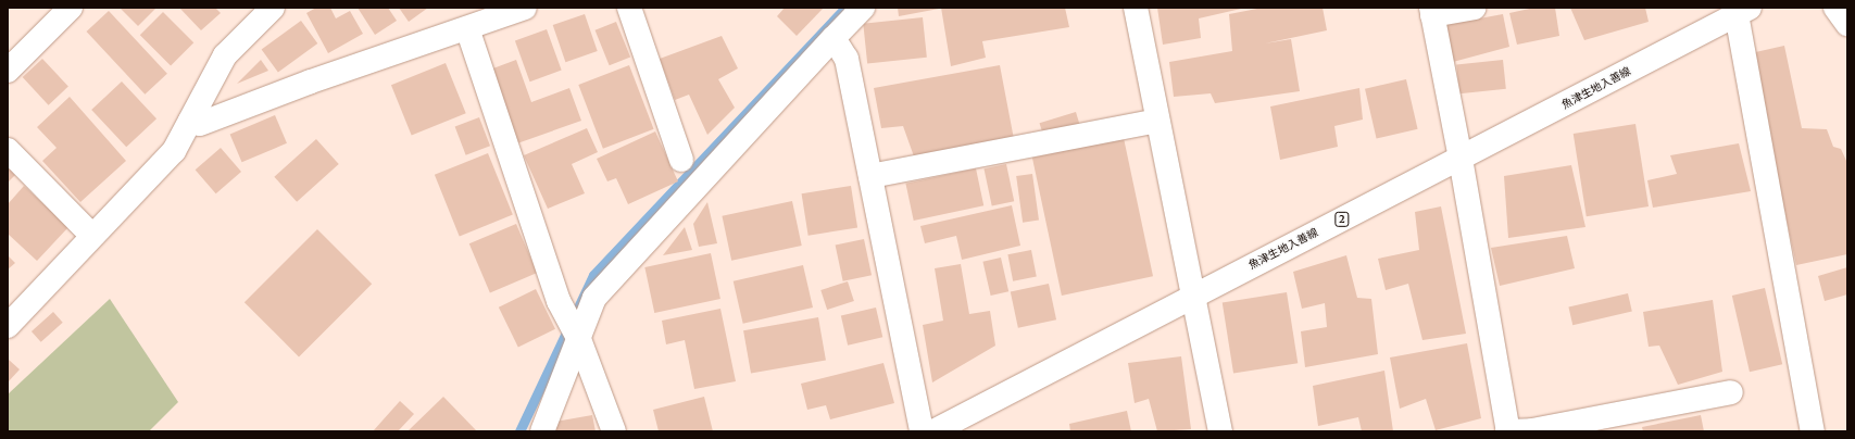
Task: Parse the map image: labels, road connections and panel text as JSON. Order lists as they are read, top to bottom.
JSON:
{
  "streets": {
    "street": ["魚津生地入善線", "2"]
  }
}
